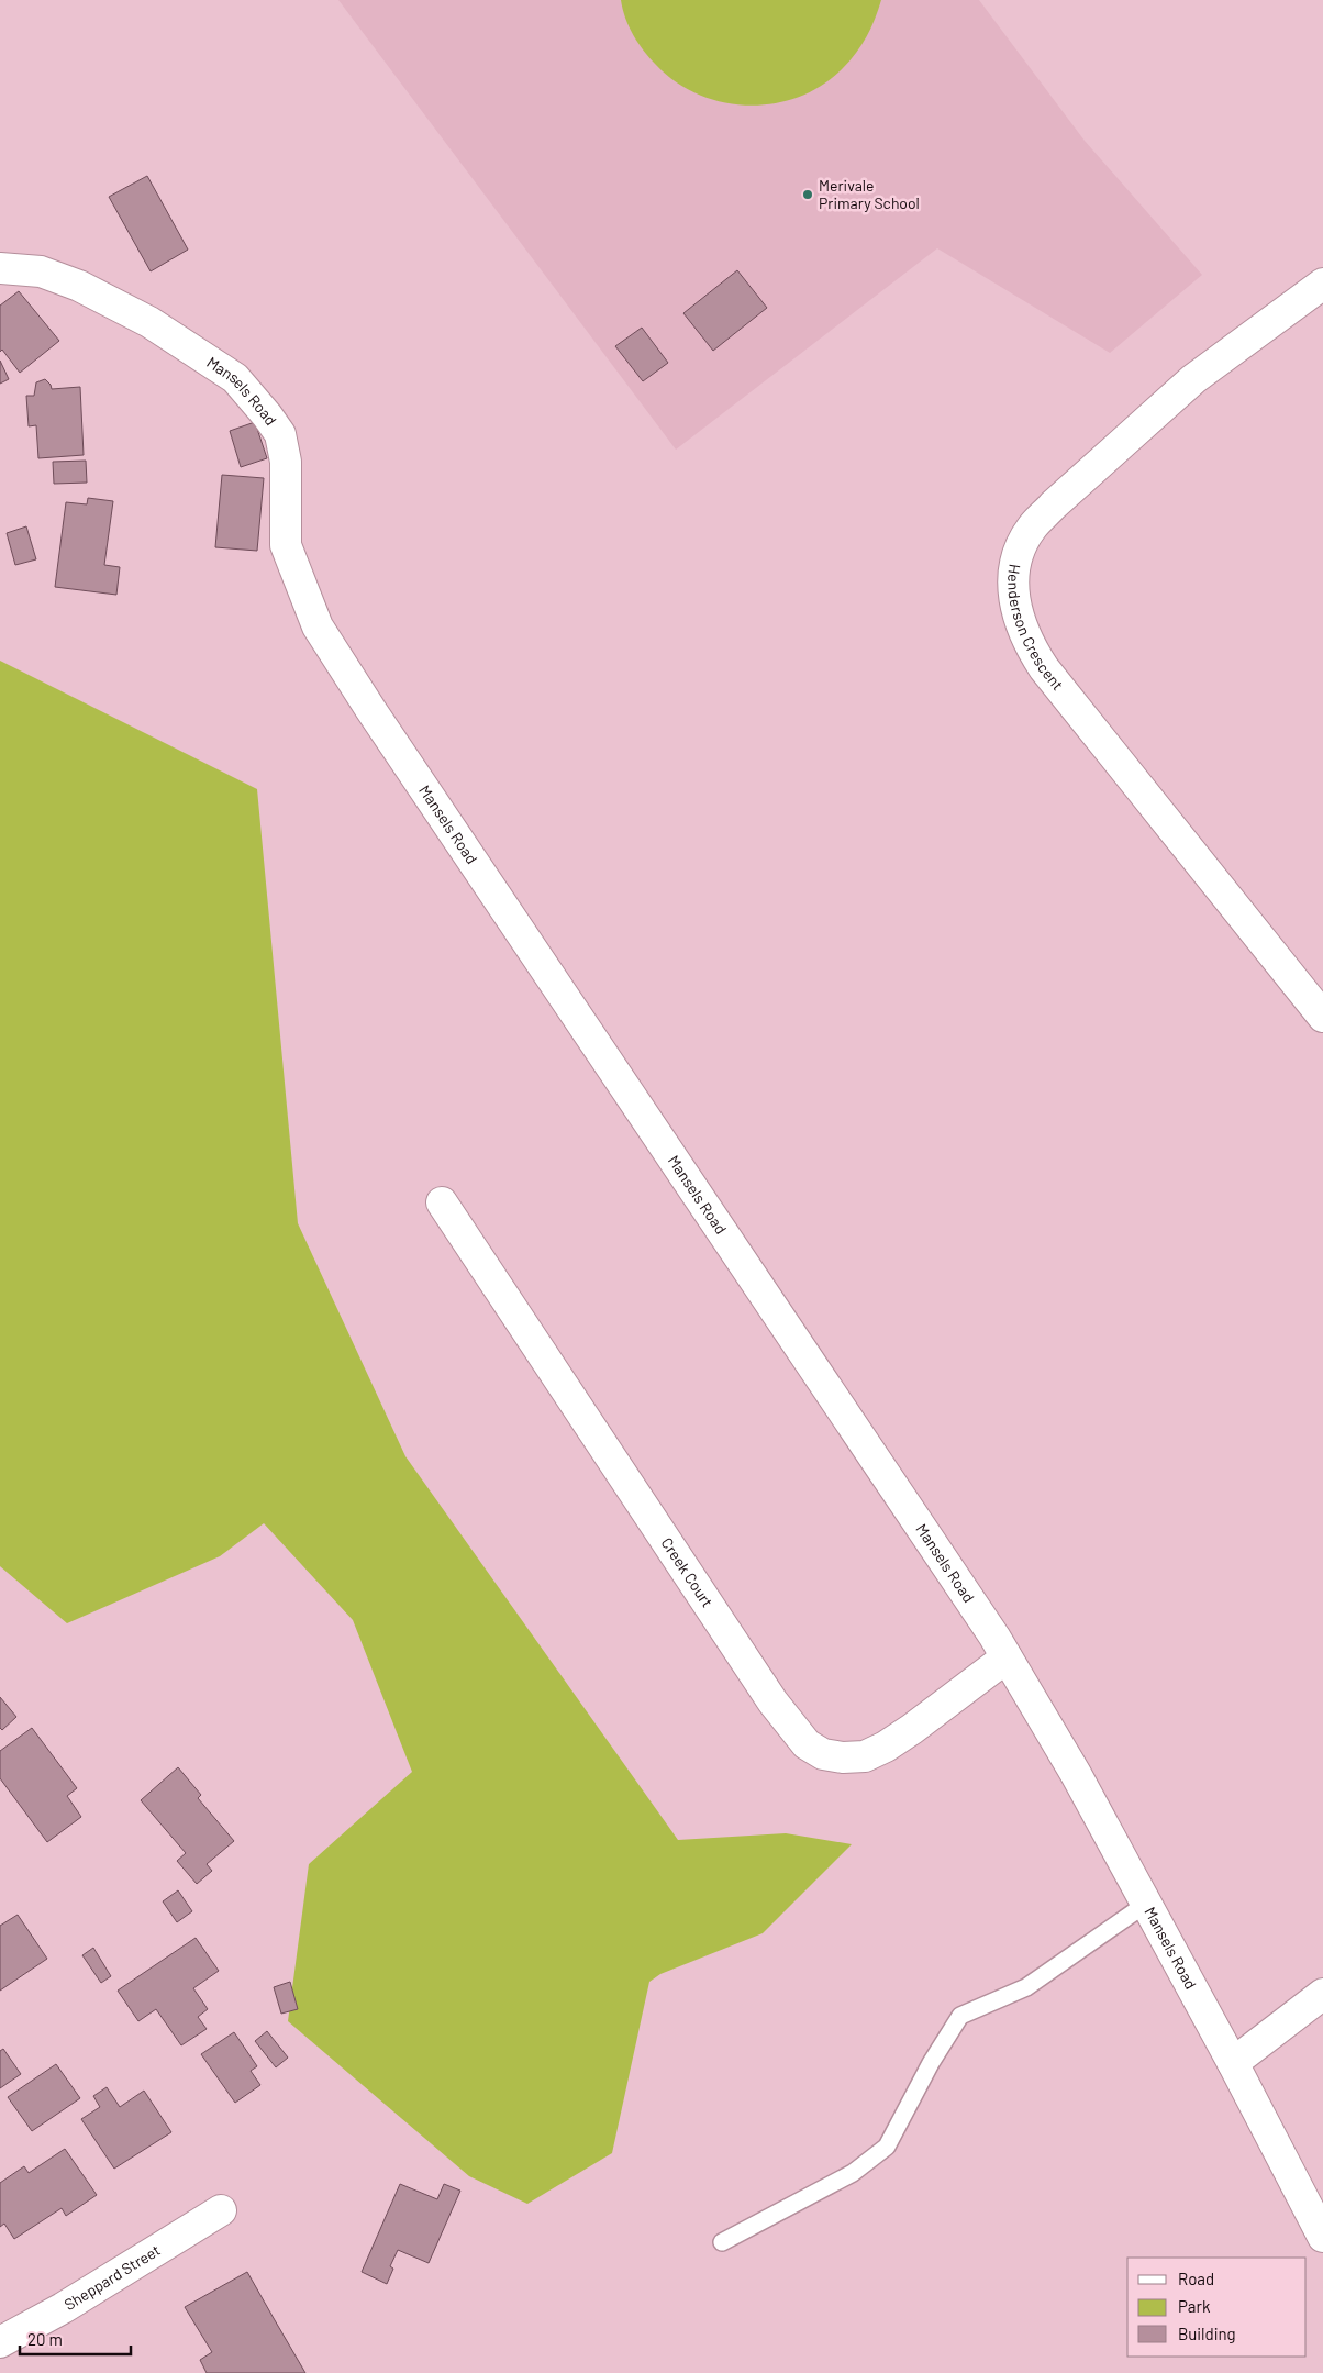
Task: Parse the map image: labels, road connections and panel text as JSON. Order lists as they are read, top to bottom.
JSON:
{
  "streets": {
    "street": [
      "Mansels Road",
      "Henderson Crescent",
      "Creek Court",
      "Sheppard Street"
    ]
  },
  "crossings": [
    ["Mansels Road", "Creek Court"]
  ],
  "places": ["Merivale Primary School"],
  "legend": ["Road", "Park", "Building"],
  "scale_bar": "20 m"
}
